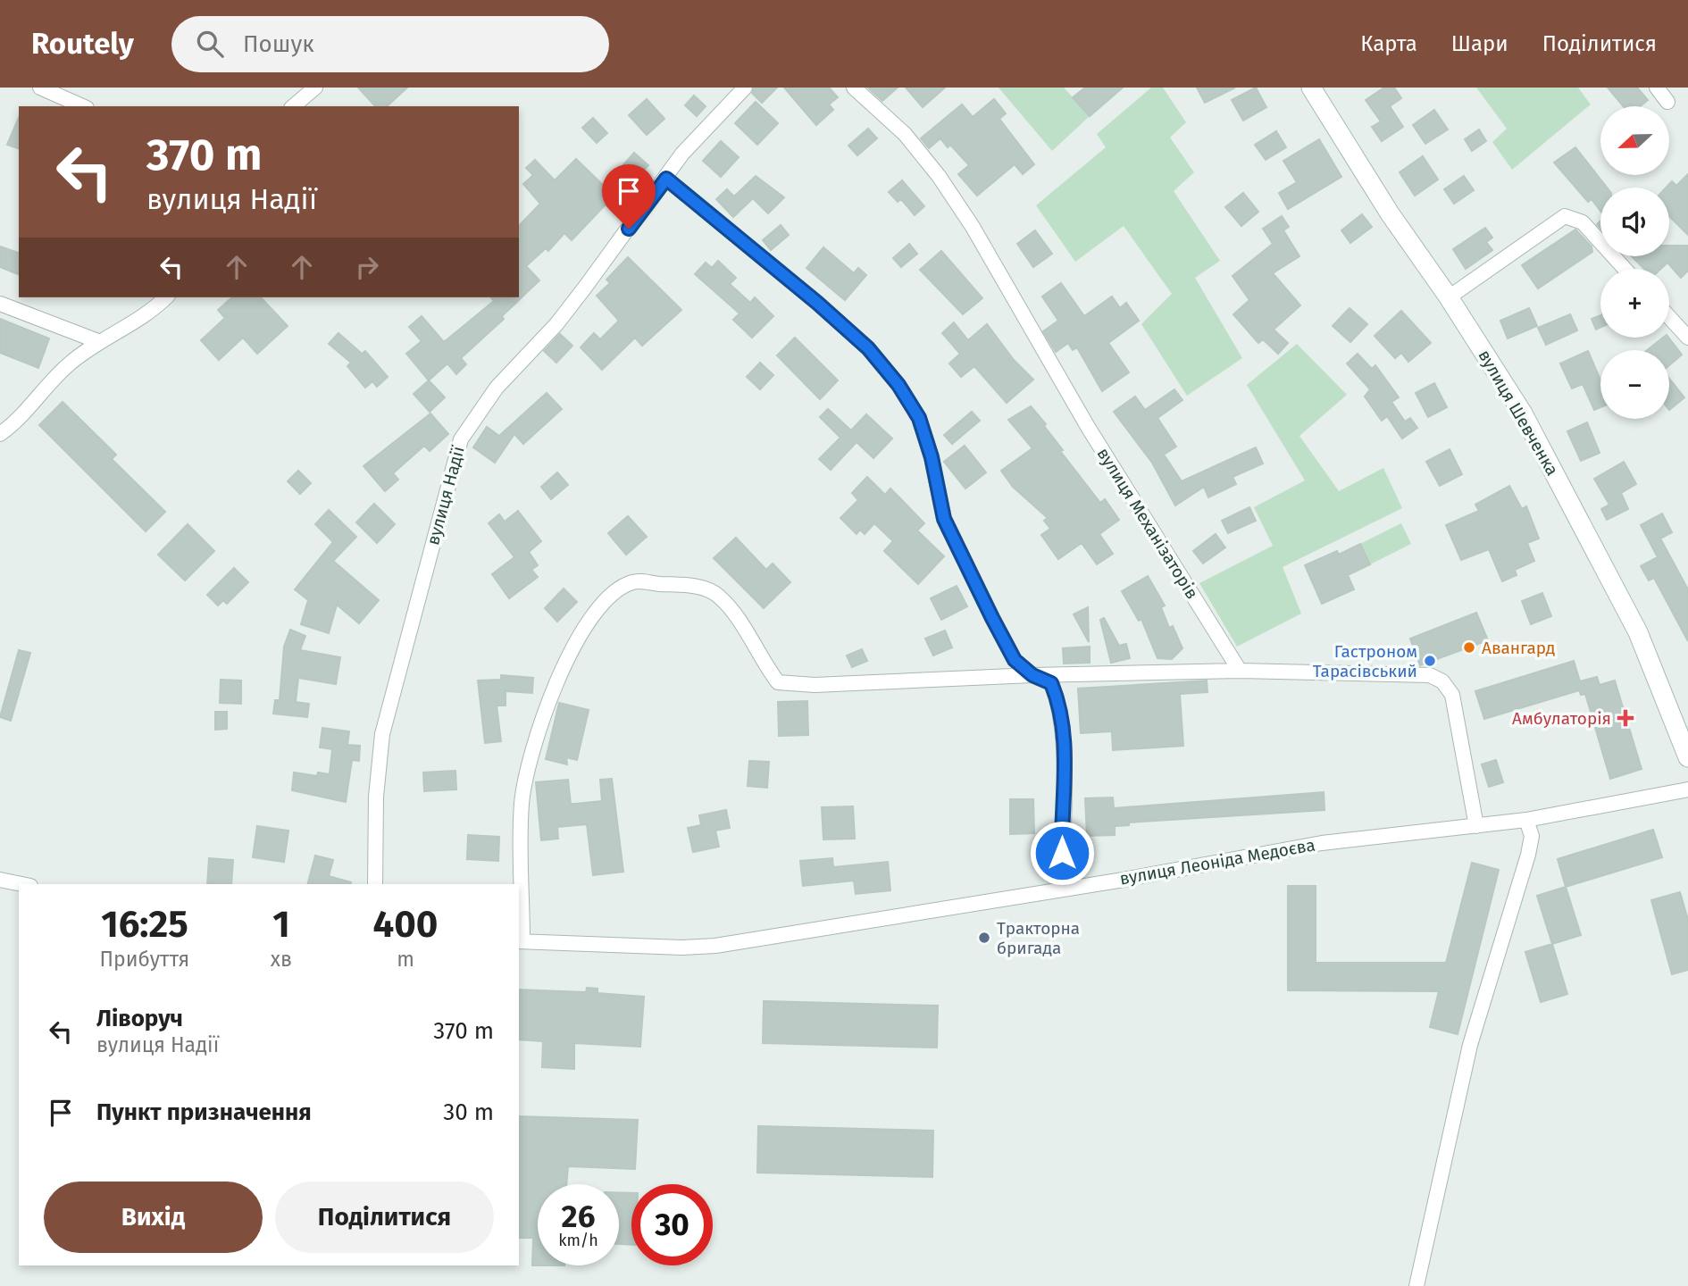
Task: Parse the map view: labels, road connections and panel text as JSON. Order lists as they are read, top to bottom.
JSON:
{
  "streets": {
    "main road": ["вулиця Шевченка"],
    "street": ["вулиця Надії", "вулиця Механізаторів", "вулиця Леоніда Медоєва"]
  },
  "places": {
    "other": ["Авангард", "Гастроном Тарасівський", "Тракторна бригада"],
    "health": ["Амбулаторія"]
  },
  "north": "left",
  "page": {
    "header": "Routely",
    "search": "Пошук",
    "nav": ["Карта", "Шари", "Поділитися"],
    "map_buttons": ["+", "−"],
    "turn": ["370 m", "вулиця Надії"],
    "eta": [
      "16:25",
      "Прибуття",
      "1",
      "хв",
      "400",
      "m"
    ],
    "list": [
      {
        "name": "Ліворуч",
        "note": "вулиця Надії",
        "value": "370 m"
      },
      {
        "name": "Пункт призначення",
        "value": "30 m"
      }
    ],
    "buttons": ["Вихід", "Поділитися"],
    "speed": "26 km/h",
    "limit": "30"
  }
}
